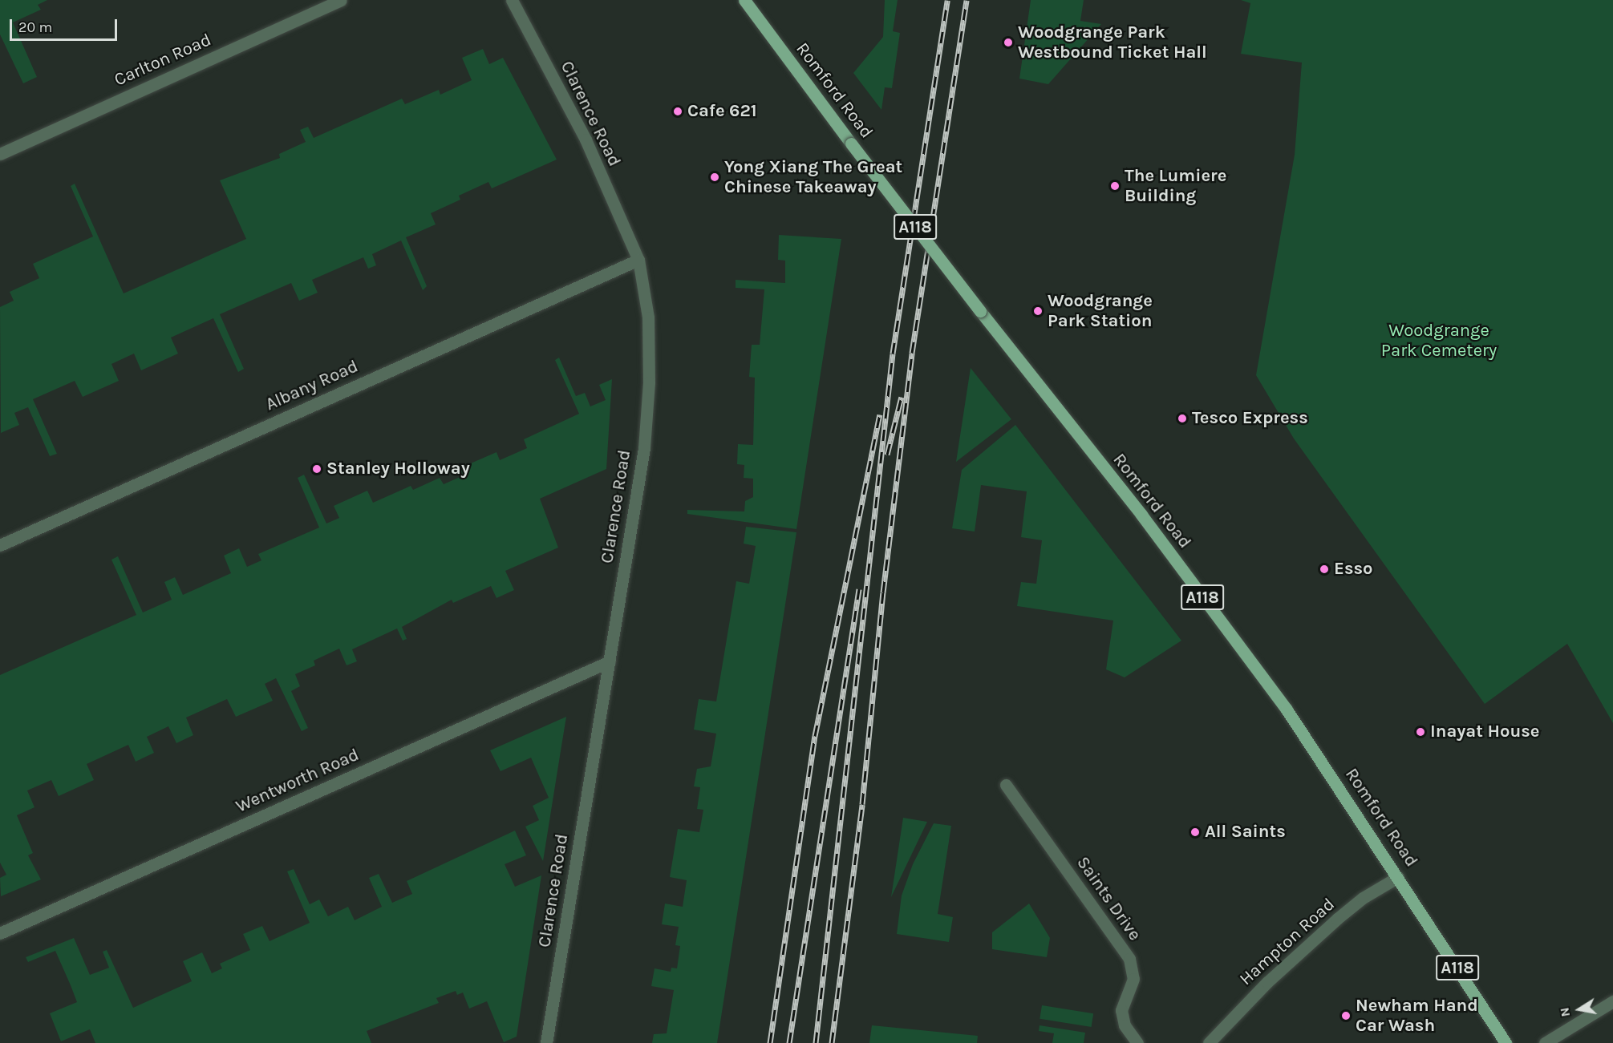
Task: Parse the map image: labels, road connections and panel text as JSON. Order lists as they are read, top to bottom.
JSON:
{
  "streets": {
    "main road": ["Romford Road", "A118"],
    "street": [
      "Carlton Road",
      "Clarence Road",
      "Albany Road",
      "Wentworth Road",
      "Saints Drive",
      "Hampton Road"
    ]
  },
  "crossings": [
    ["Romford Road", "Hampton Road"],
    ["Clarence Road", "Albany Road"],
    ["Clarence Road", "Wentworth Road"]
  ],
  "parks": ["Woodgrange Park Cemetery"],
  "places": [
    "Woodgrange Park Westbound Ticket Hall",
    "Cafe 621",
    "Yong Xiang The Great Chinese Takeaway",
    "The Lumiere Building",
    "Woodgrange Park Station",
    "Tesco Express",
    "Stanley Holloway",
    "Esso",
    "Inayat House",
    "All Saints",
    "Newham Hand Car Wash"
  ],
  "scale_bar": "20 m",
  "north": "left"
}
